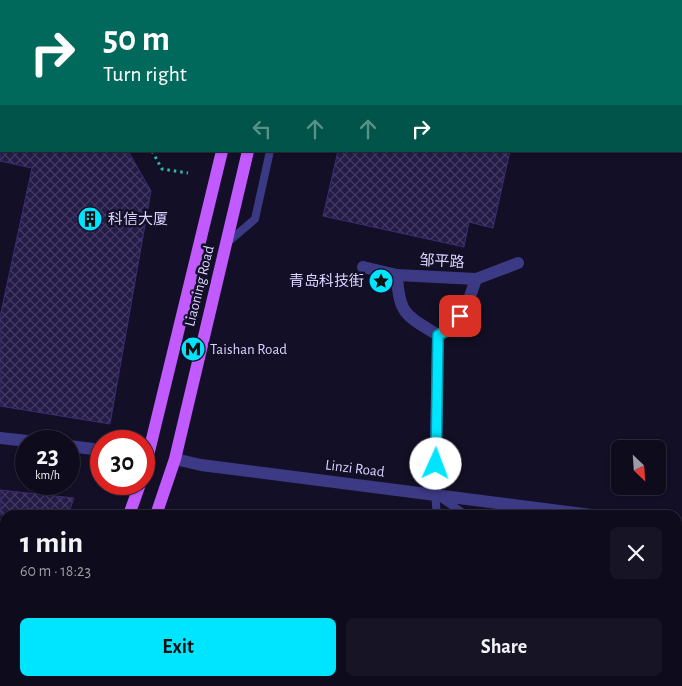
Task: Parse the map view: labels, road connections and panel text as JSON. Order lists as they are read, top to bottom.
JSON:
{
  "streets": {
    "main road": ["Liaoning Road"],
    "street": ["邹平路", "Linzi Road"]
  },
  "crossings": [
    ["Liaoning Road", "Linzi Road"]
  ],
  "places": {
    "building": ["科信大厦"],
    "place": ["青岛科技街"],
    "metro station": ["Taishan Road"]
  },
  "north": "bottom right",
  "page": {
    "turn": ["50 m", "Turn right"],
    "speed": "23 km/h",
    "limit": "30",
    "heading": ["1 min", "60 m · 18:23"],
    "buttons": ["Exit", "Share"]
  }
}
